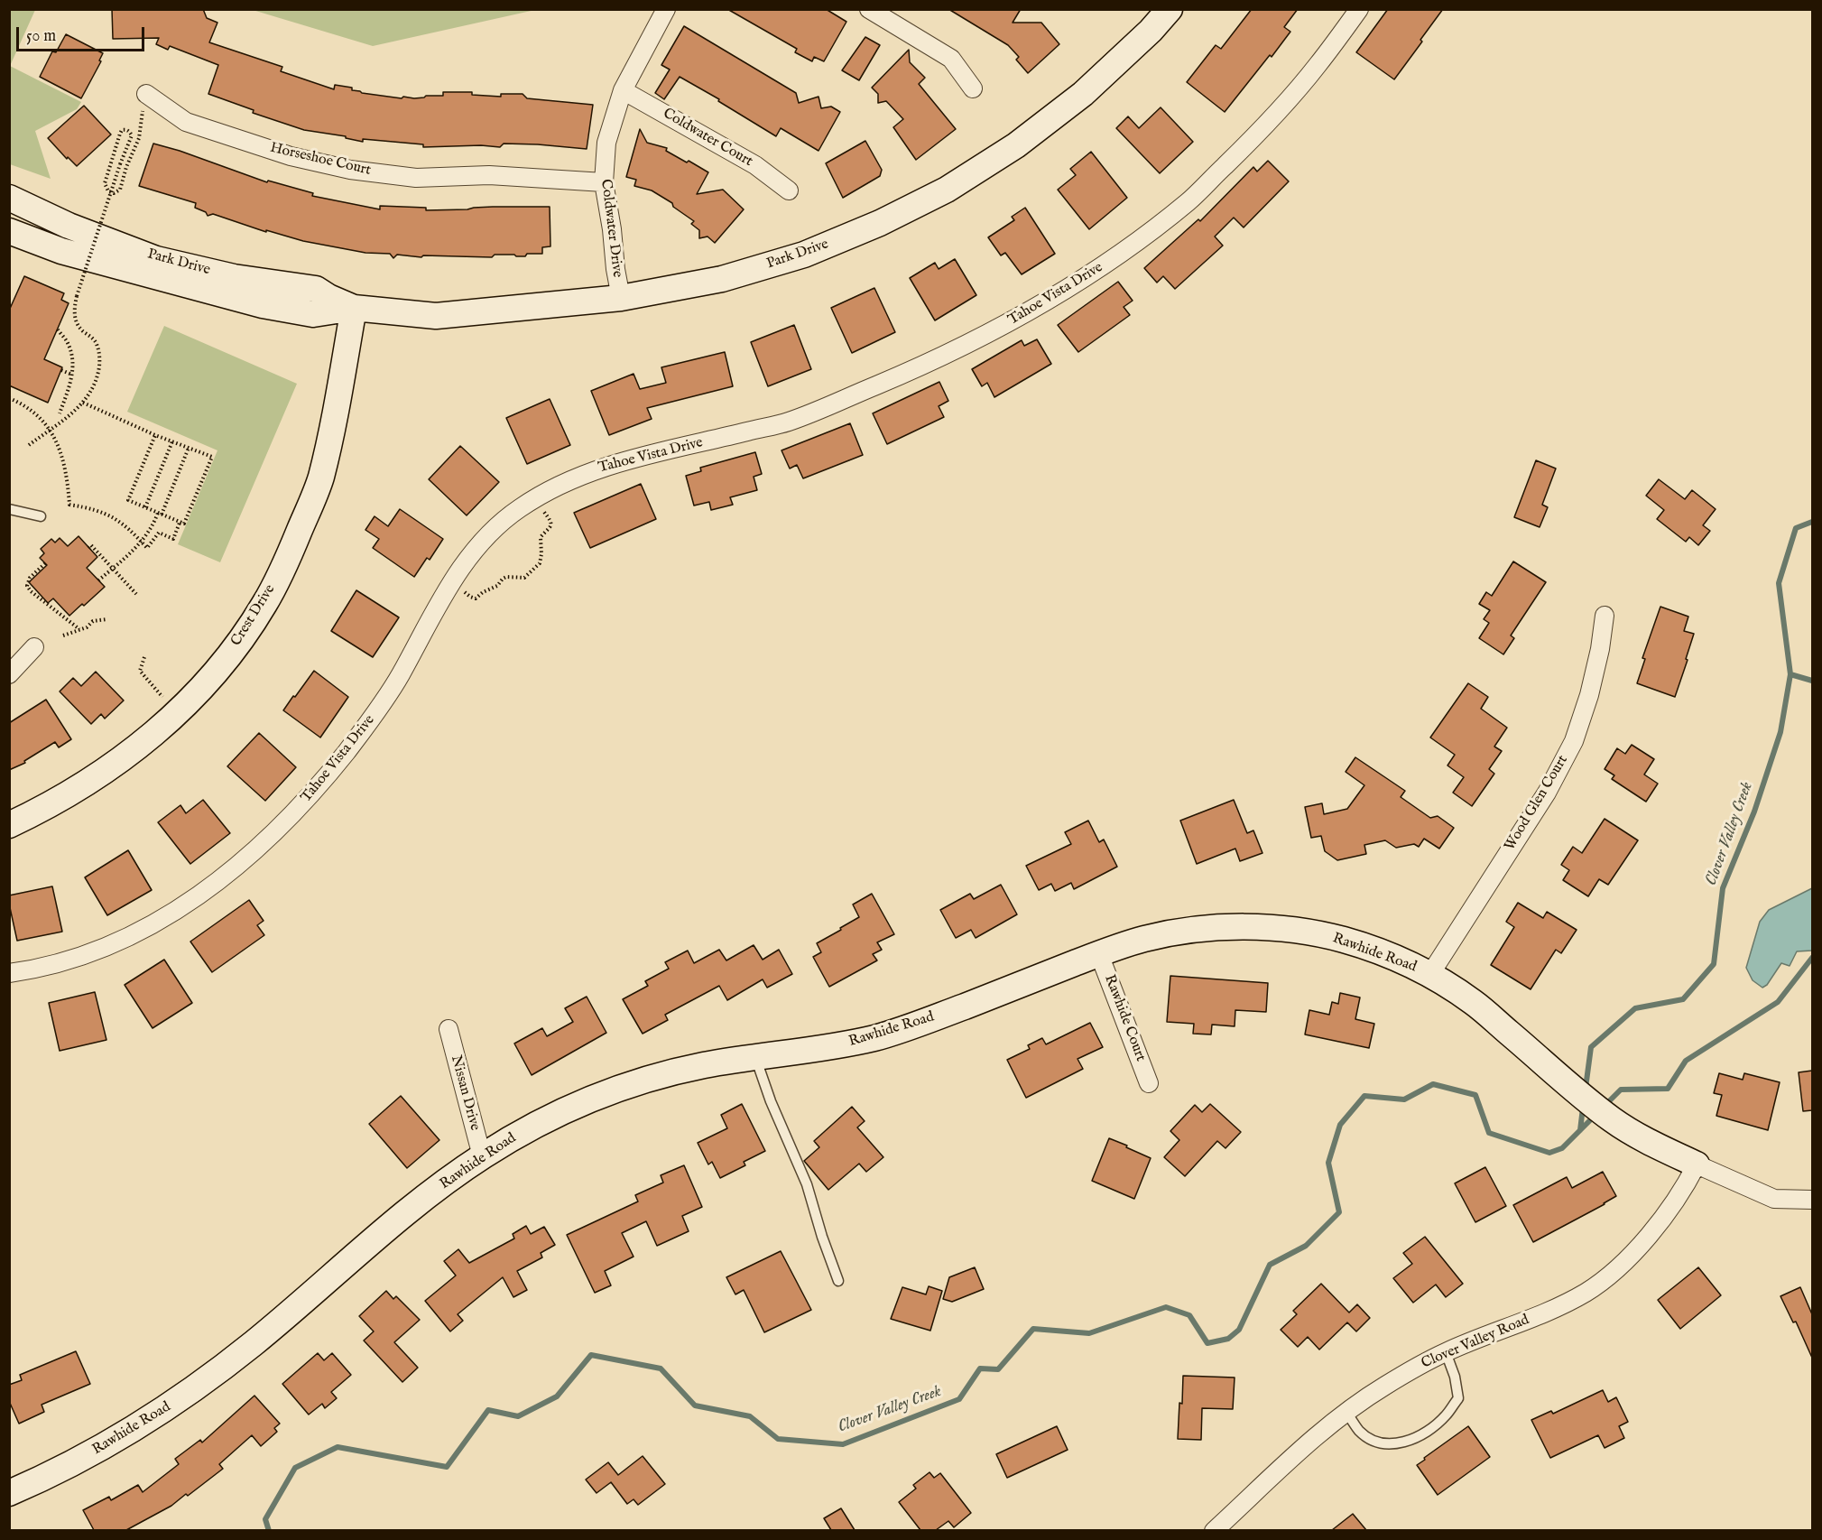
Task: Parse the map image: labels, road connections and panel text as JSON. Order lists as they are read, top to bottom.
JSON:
{
  "streets": {
    "street": [
      "Coldwater Court",
      "Horseshoe Court",
      "Coldwater Drive",
      "Park Drive",
      "Tahoe Vista Drive",
      "Crest Drive",
      "Wood Glen Court",
      "Rawhide Road",
      "Rawhide Court",
      "Nissan Drive",
      "Clover Valley Road"
    ]
  },
  "crossings": [
    ["Coldwater Court", "Coldwater Drive"],
    ["Horseshoe Court", "Coldwater Drive"],
    ["Coldwater Drive", "Park Drive"],
    ["Park Drive", "Crest Drive"],
    ["Wood Glen Court", "Rawhide Road"],
    ["Rawhide Road", "Rawhide Court"],
    ["Rawhide Road", "Nissan Drive"],
    ["Rawhide Road", "Clover Valley Road"]
  ],
  "water": ["Clover Valley Creek"],
  "scale_bar": "50 m"
}
